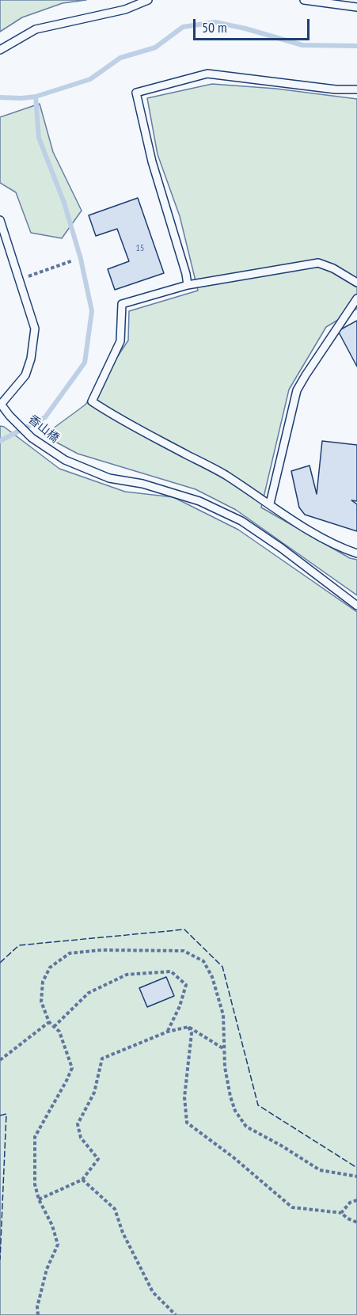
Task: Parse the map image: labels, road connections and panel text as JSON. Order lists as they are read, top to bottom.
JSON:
{
  "streets": {
    "lane": ["香山橋"]
  },
  "house_numbers": ["15"],
  "scale_bar": "50 m"
}
